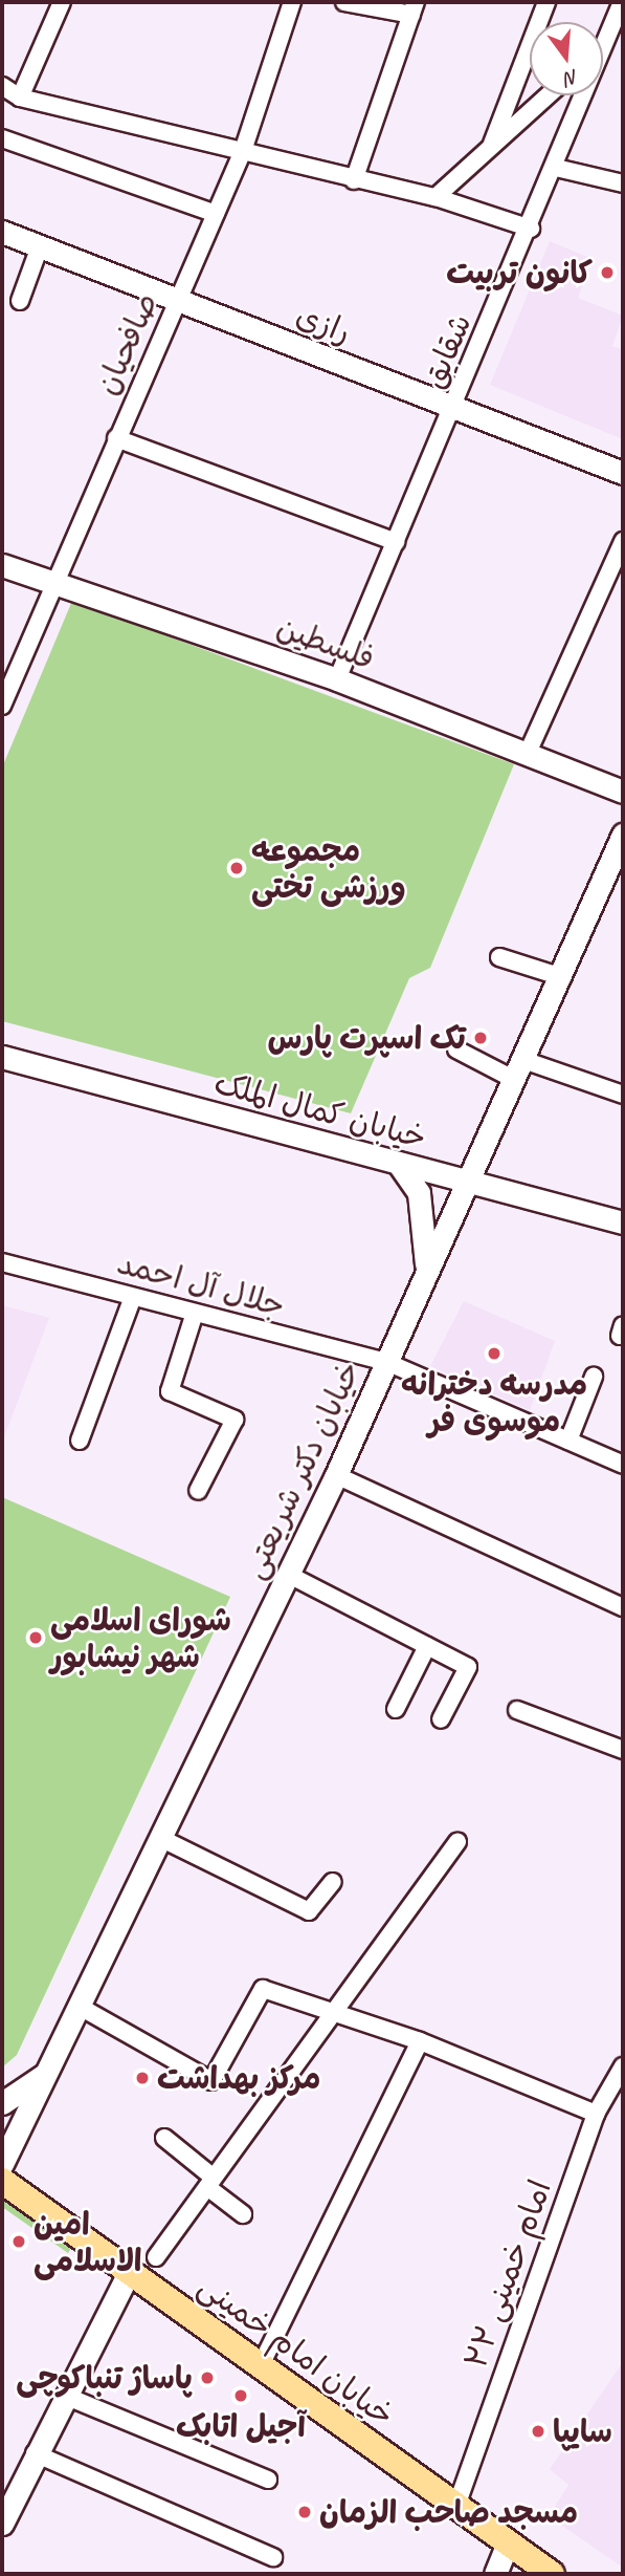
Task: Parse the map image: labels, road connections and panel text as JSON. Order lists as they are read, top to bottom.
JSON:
{
  "streets": {
    "main road": [
      "رازی",
      "فلسطین",
      "خیابان کمال الملک",
      "خیابان دکتر شریعتی",
      "خیابان امام خمینی"
    ],
    "street": [
      "صافحیان",
      "شقایق",
      "جلال آل احمد",
      "امام خمینی ۲۲"
    ]
  },
  "crossings": [
    ["رازی", "صافحیان"],
    ["رازی", "شقایق"],
    ["صافحیان", "فلسطین"],
    ["شقایق", "فلسطین"],
    ["خیابان کمال الملک", "خیابان دکتر شریعتی"],
    ["جلال آل احمد", "خیابان دکتر شریعتی"],
    ["امام خمینی ۲۲", "خیابان امام خمینی"]
  ],
  "places": [
    "کانون تربیت",
    "مجموعه ورزشی تختی",
    "تک اسپرت پارس",
    "مدرسه دخترانه موسوی فر",
    "شورای اسلامی شهر نیشابور",
    "مرکز بهداشت",
    "امین الاسلامی",
    "پاساژ تنباکوچی",
    "آجیل اتابک",
    "سایپا",
    "مسجد صاحب الزمان"
  ],
  "north": "bottom"
}
